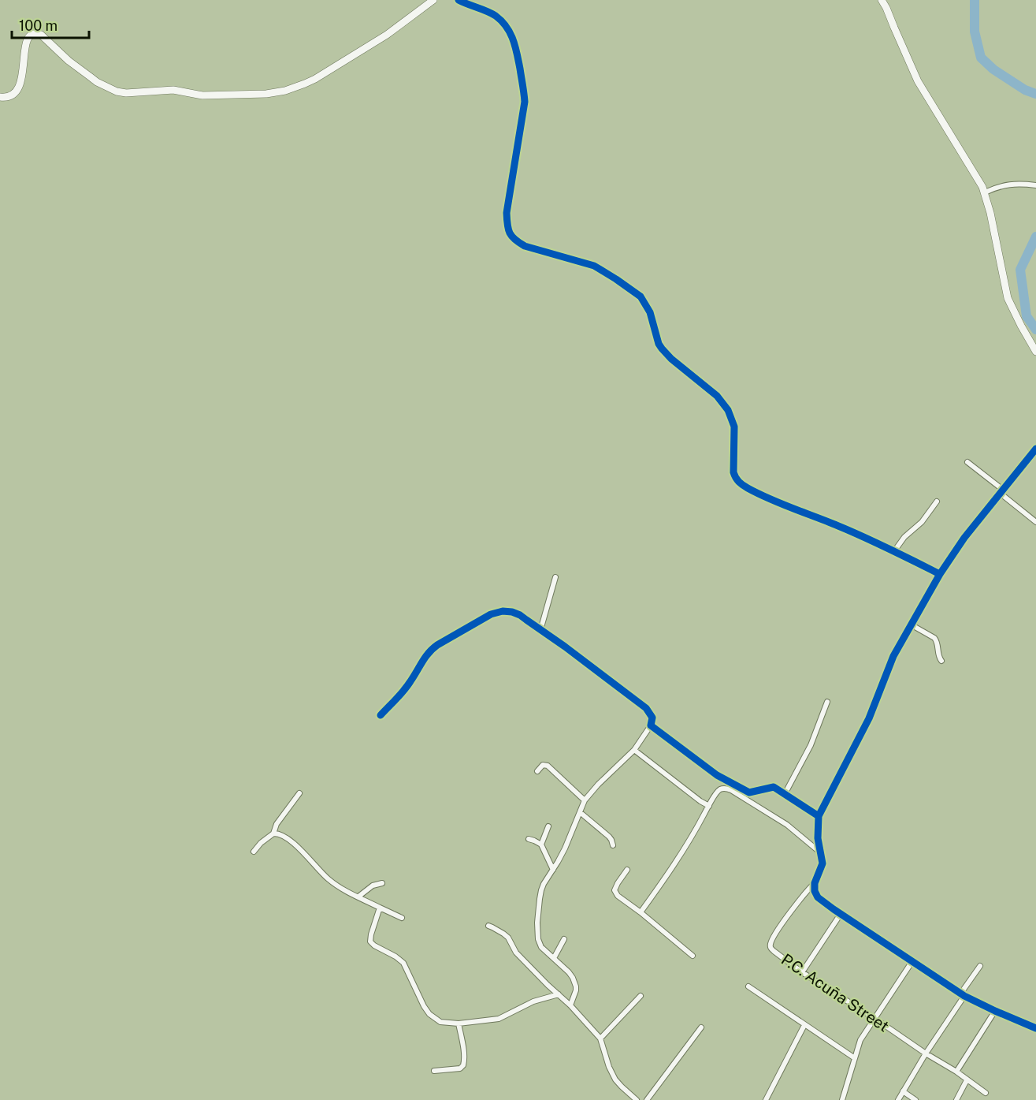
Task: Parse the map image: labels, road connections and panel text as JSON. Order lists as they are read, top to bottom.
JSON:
{
  "streets": {
    "street": ["P.C. Acuña Street"]
  },
  "scale_bar": "100 m"
}
